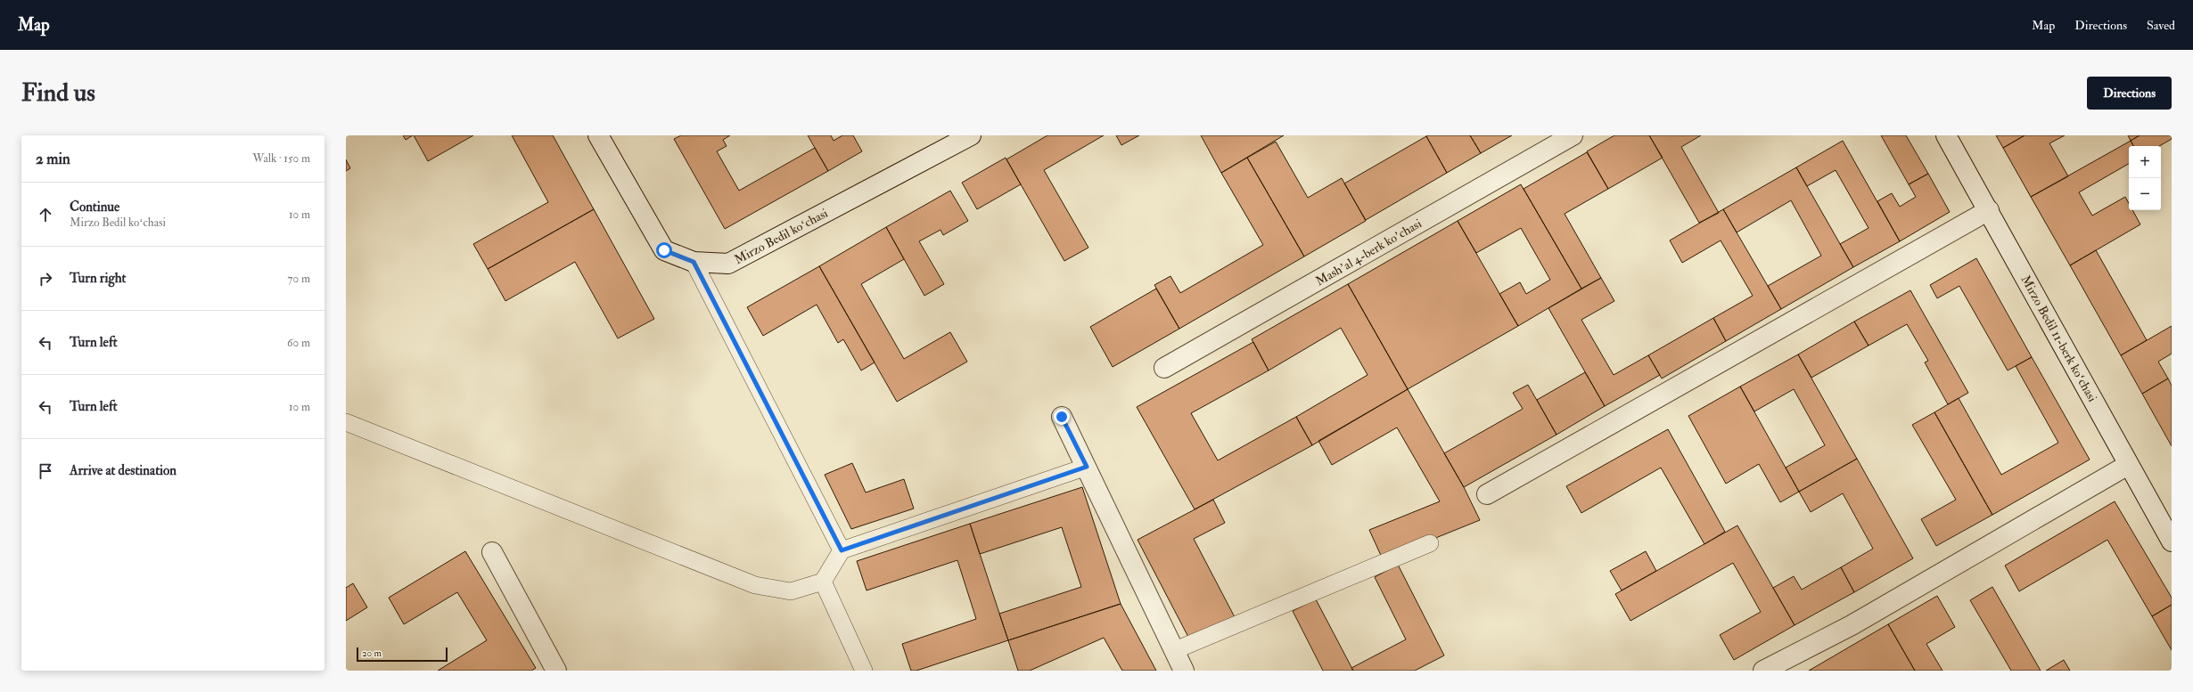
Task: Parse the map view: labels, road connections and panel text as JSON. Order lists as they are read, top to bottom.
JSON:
{
  "streets": {
    "street": ["Mirzo Bedil koʻchasi", "Mashʼal 4-berk koʼchasi", "Mirzo Bedil 11-berk koʻchasi"]
  },
  "scale_bar": "20 m",
  "page": {
    "header": "Map",
    "nav": ["Map", "Directions", "Saved"],
    "buttons": "Directions",
    "title": "Find us",
    "heading": ["2 min", "Walk · 150 m"],
    "map_buttons": ["+", "−"],
    "list": [
      ["Continue", "Mirzo Bedil koʻchasi", "10 m"],
      ["Turn right", "70 m"],
      ["Turn left", "60 m"],
      ["Turn left", "10 m"],
      "Arrive at destination"
    ],
    "scale": "20 m"
  }
}
